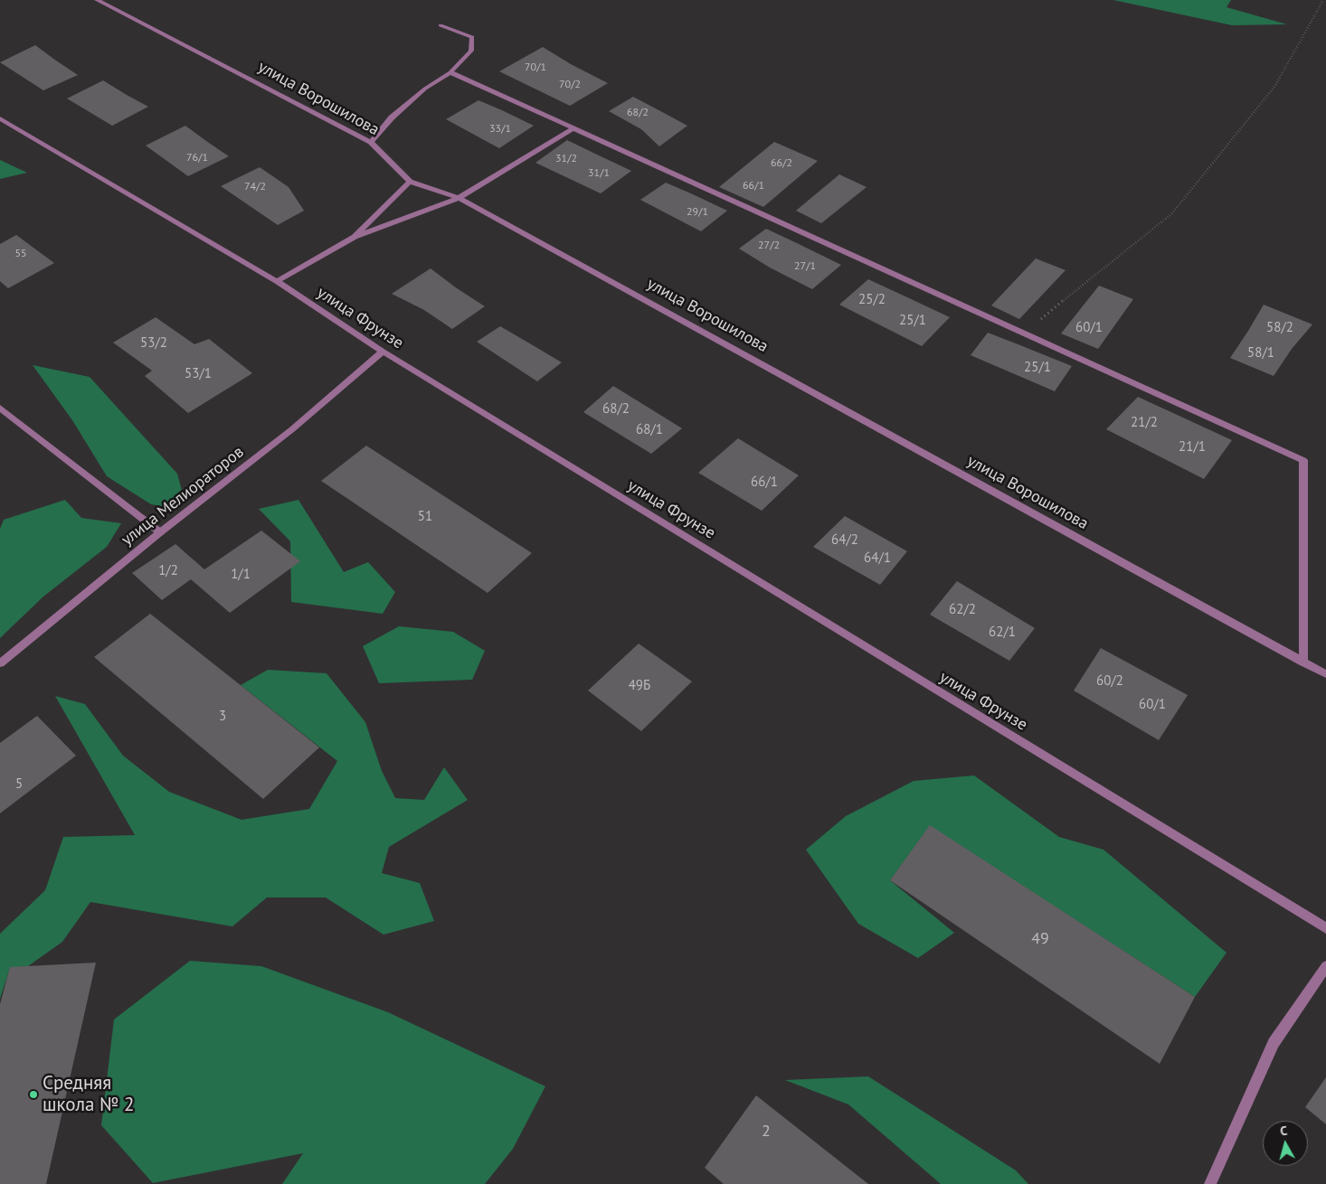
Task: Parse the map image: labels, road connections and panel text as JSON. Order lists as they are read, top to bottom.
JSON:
{
  "streets": {
    "street": ["улица Ворошилова", "улица Фрунзе", "улица Мелиораторов"]
  },
  "crossings": [
    ["улица Фрунзе", "улица Мелиораторов"]
  ],
  "places": ["Средняя школа № 2"],
  "house_numbers": [
    "70/1",
    "70/2",
    "68/2",
    "33/1",
    "76/1",
    "31/2",
    "66/2",
    "31/1",
    "66/1",
    "74/2",
    "29/1",
    "27/2",
    "55",
    "27/1",
    "25/2",
    "25/1",
    "60/1",
    "58/2",
    "53/2",
    "58/1",
    "25/1",
    "53/1",
    "68/2",
    "21/2",
    "68/1",
    "21/1",
    "66/1",
    "51",
    "64/2",
    "64/1",
    "1/2",
    "1/1",
    "62/2",
    "62/1",
    "60/2",
    "49Б",
    "60/1",
    "3",
    "5",
    "49",
    "2"
  ],
  "north": "top"
}
